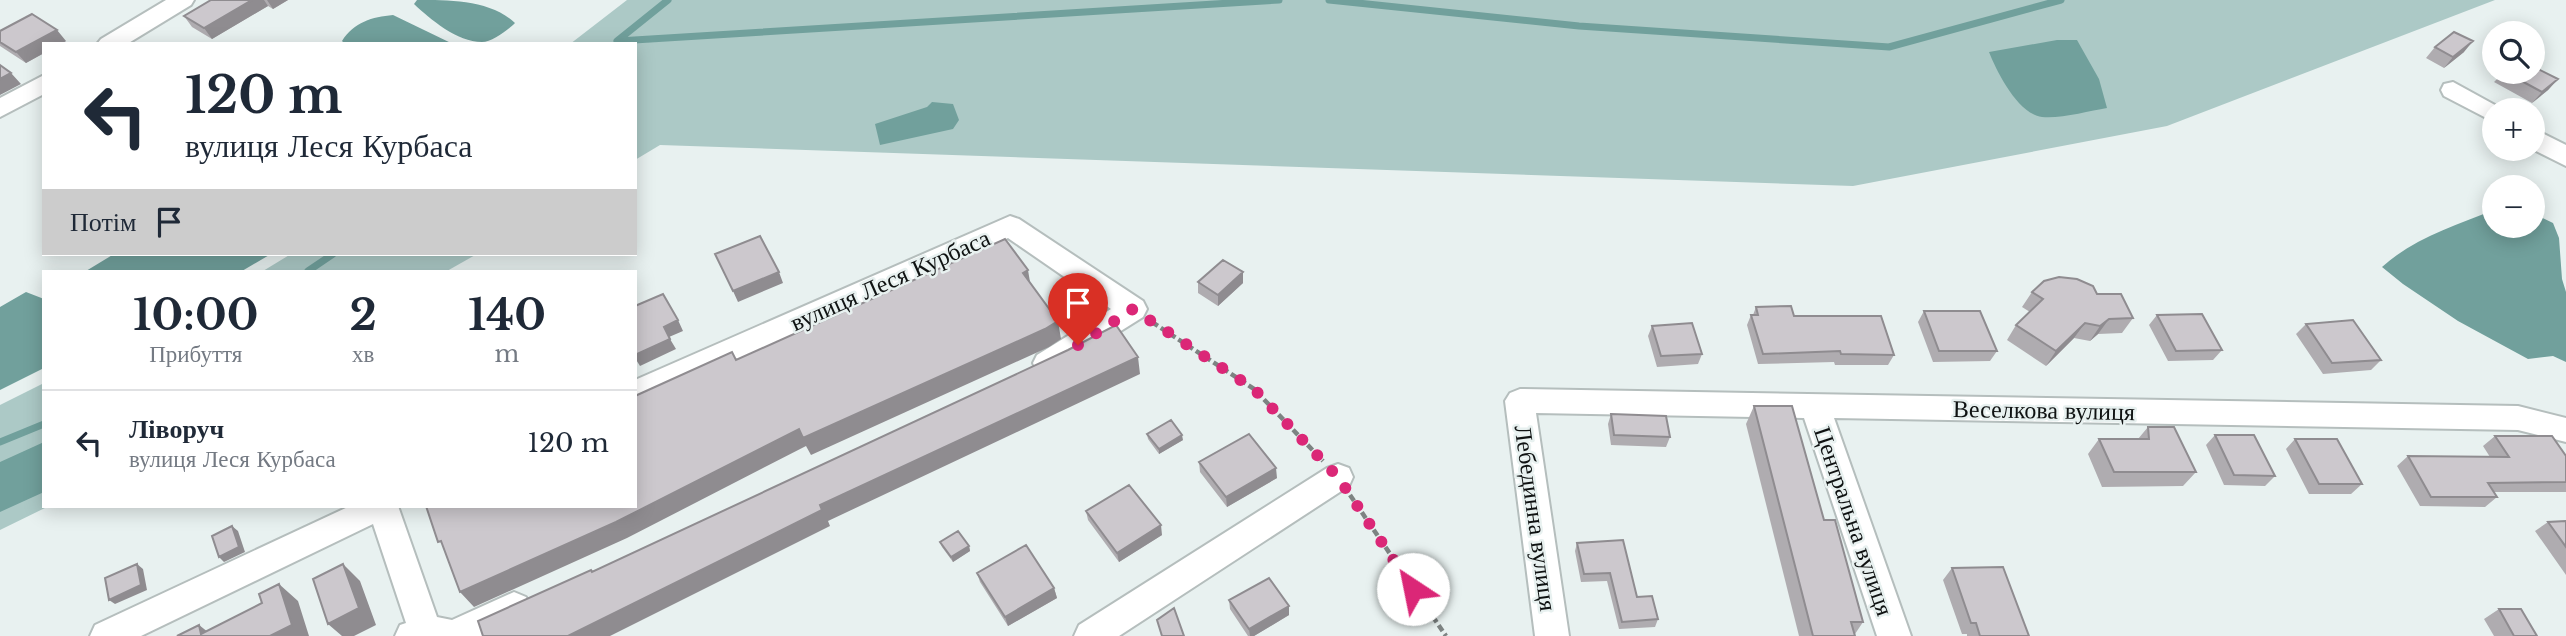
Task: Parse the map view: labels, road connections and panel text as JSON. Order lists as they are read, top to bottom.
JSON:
{
  "streets": {
    "street": [
      "вулиця Леся Курбаса",
      "Веселкова вулиця",
      "Лебединна вулиця",
      "Центральна вулиця"
    ]
  },
  "crossings": [
    ["Веселкова вулиця", "Лебединна вулиця"],
    ["Веселкова вулиця", "Центральна вулиця"]
  ],
  "page": {
    "map_buttons": ["+", "−"],
    "turn": ["120 m", "вулиця Леся Курбаса"],
    "then": "Потім",
    "eta": [
      "10:00",
      "Прибуття",
      "2",
      "хв",
      "140",
      "m"
    ],
    "list": [
      {
        "name": "Ліворуч",
        "note": "вулиця Леся Курбаса",
        "value": "120 m"
      }
    ]
  }
}
